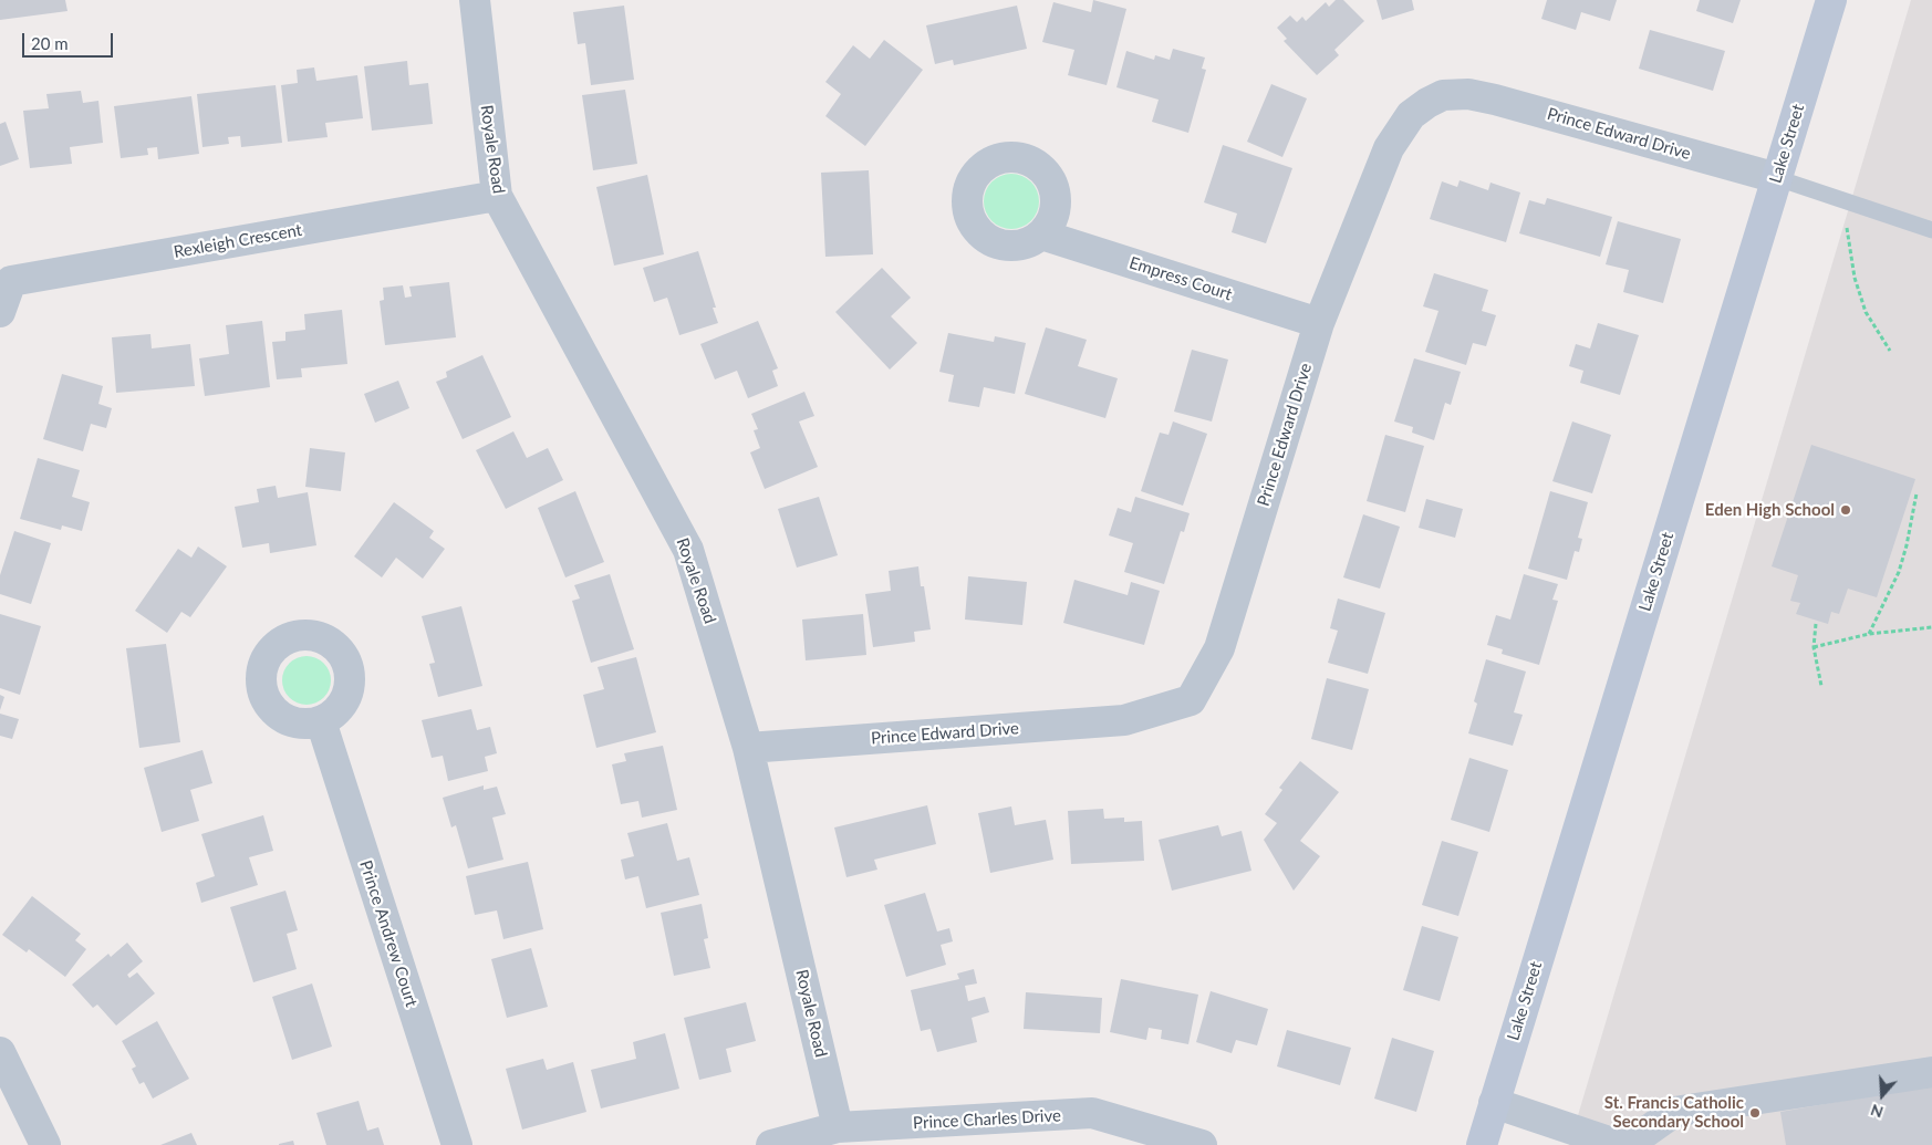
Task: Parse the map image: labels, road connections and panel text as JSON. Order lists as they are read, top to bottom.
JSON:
{
  "streets": {
    "main road": ["Lake Street"],
    "street": [
      "Prince Edward Drive",
      "Royale Road",
      "Rexleigh Crescent",
      "Empress Court",
      "Prince Andrew Court",
      "Prince Charles Drive"
    ]
  },
  "crossings": [
    ["Prince Edward Drive", "Lake Street"],
    ["Prince Edward Drive", "Royale Road"],
    ["Prince Edward Drive", "Empress Court"],
    ["Royale Road", "Rexleigh Crescent"],
    ["Royale Road", "Prince Charles Drive"]
  ],
  "places": ["Eden High School", "St. Francis Catholic Secondary School"],
  "scale_bar": "20 m",
  "north": "bottom"
}
